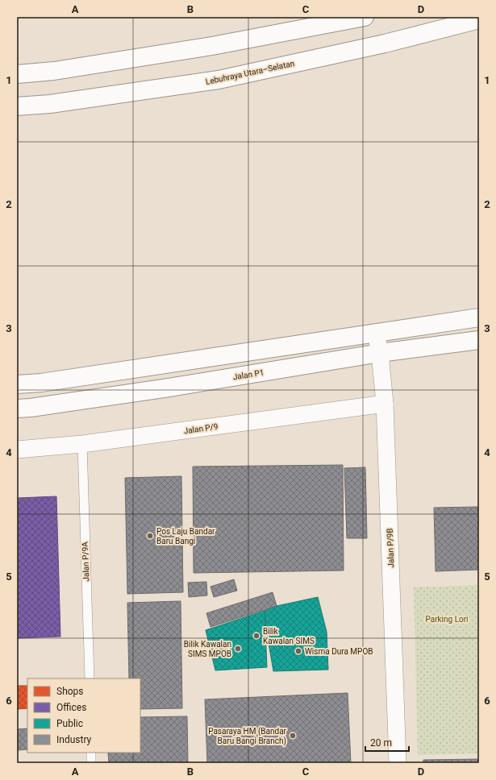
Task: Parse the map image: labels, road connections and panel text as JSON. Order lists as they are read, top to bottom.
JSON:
{
  "streets": {
    "main road": ["Lebuhraya Utara–Selatan", "Jalan P1"],
    "street": ["Jalan P/9", "Jalan P/9B"],
    "lane": ["Jalan P/9A"]
  },
  "crossings": [
    ["Jalan P1", "Jalan P/9B"],
    ["Jalan P/9", "Jalan P/9B"],
    ["Jalan P/9", "Jalan P/9A"]
  ],
  "parks": ["Parking Lori"],
  "places": [
    "Pos Laju Bandar Baru Bangi",
    "Bilik Kawalan SIMS",
    "Bilik Kawalan SIMS MPOB",
    "Wisma Dura MPOB",
    "Pasaraya HM (Bandar Baru Bangi Branch)"
  ],
  "legend": [
    "Shops",
    "Offices",
    "Public",
    "Industry"
  ],
  "scale_bar": "20 m",
  "grid": {
    "columns": [
      "A",
      "B",
      "C",
      "D"
    ],
    "rows": [
      "1",
      "2",
      "3",
      "4",
      "5",
      "6"
    ]
  }
}
